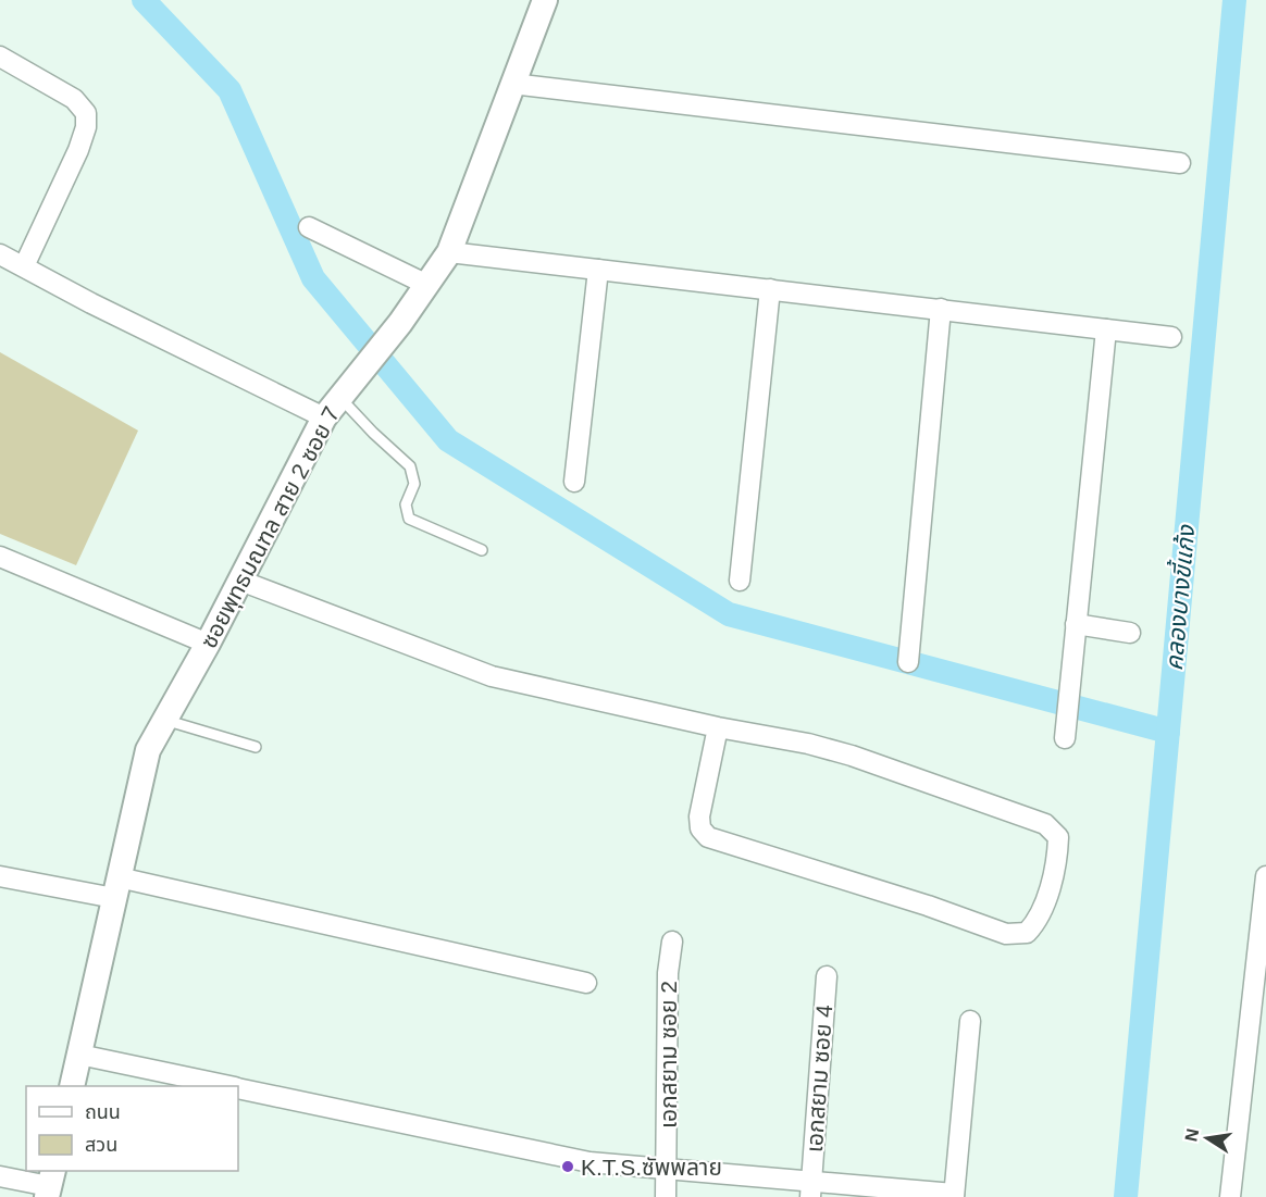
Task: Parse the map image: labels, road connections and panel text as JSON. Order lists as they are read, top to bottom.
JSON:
{
  "streets": {
    "street": ["ซอยพุทธมณฑล สาย 2 ซอย 7", "เอกสยาม ซอย 2", "เอกสยาม ซอย 4"]
  },
  "water": ["คลองบางขี้แก้ง"],
  "places": ["K.T.S.ซัพพลาย"],
  "legend": ["ถนน", "สวน"],
  "north": "left"
}
